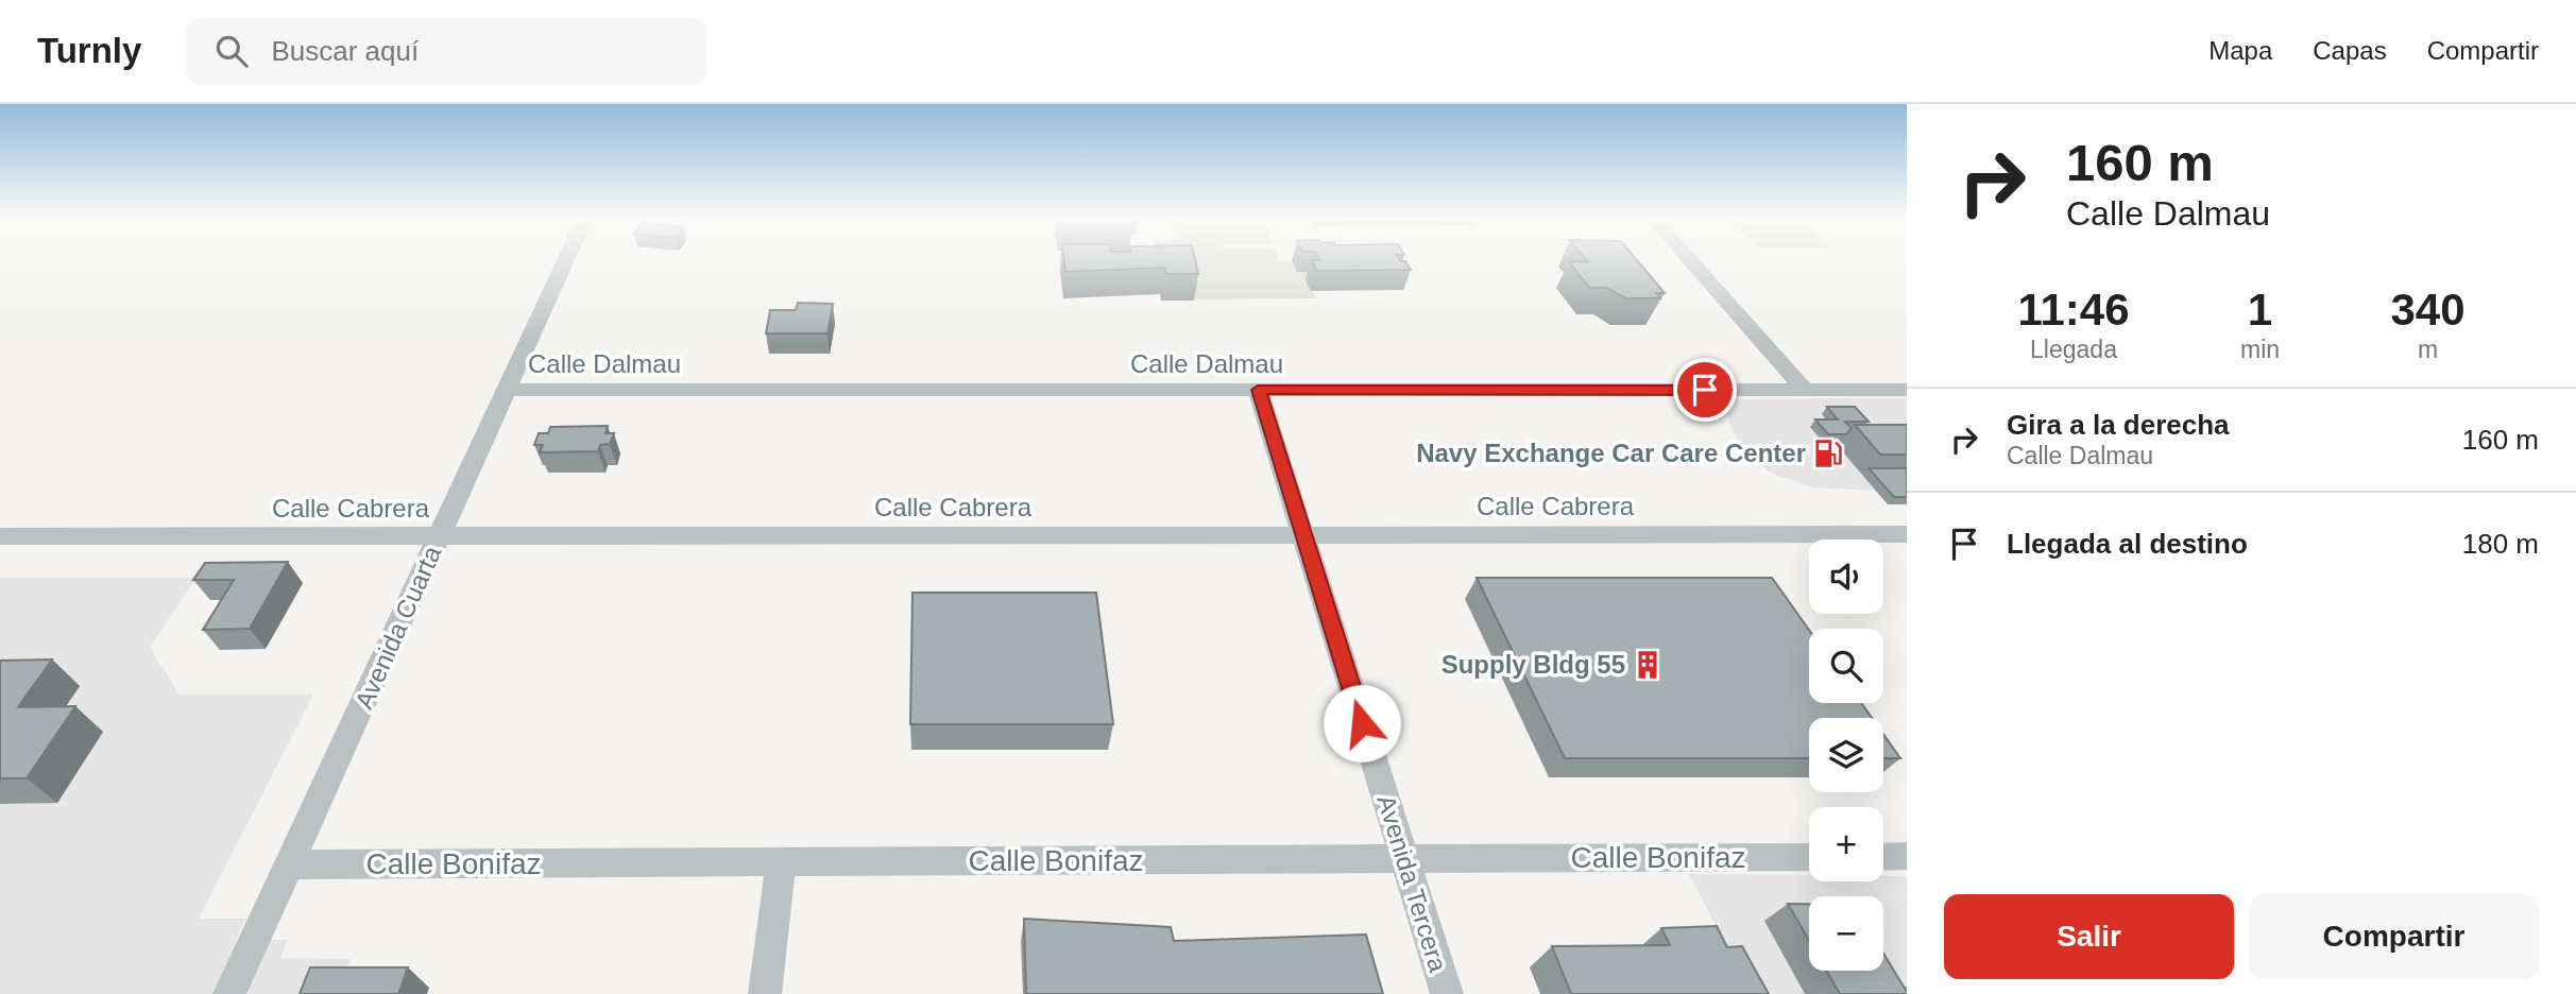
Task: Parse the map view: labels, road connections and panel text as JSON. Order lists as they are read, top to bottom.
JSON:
{
  "streets": {
    "street": [
      "Calle Dalmau",
      "Calle Cabrera",
      "Avenida Cuarta",
      "Calle Bonifaz",
      "Avenida Tercera"
    ]
  },
  "crossings": [
    ["Calle Dalmau", "Avenida Cuarta"],
    ["Calle Dalmau", "Avenida Tercera"],
    ["Calle Cabrera", "Avenida Cuarta"],
    ["Calle Cabrera", "Avenida Tercera"],
    ["Avenida Cuarta", "Calle Bonifaz"],
    ["Calle Bonifaz", "Avenida Tercera"]
  ],
  "places": {
    "fuel station": ["Navy Exchange Car Care Center"],
    "building": ["Supply Bldg 55"]
  },
  "page": {
    "header": "Turnly",
    "search": "Buscar aquí",
    "nav": ["Mapa", "Capas", "Compartir"],
    "turn": ["160 m", "Calle Dalmau"],
    "eta": [
      "11:46",
      "Llegada",
      "1",
      "min",
      "340",
      "m"
    ],
    "list": [
      {
        "name": "Gira a la derecha",
        "note": "Calle Dalmau",
        "value": "160 m"
      },
      {
        "name": "Llegada al destino",
        "value": "180 m"
      }
    ],
    "map_buttons": ["+", "−"],
    "buttons": ["Salir", "Compartir"]
  }
}
